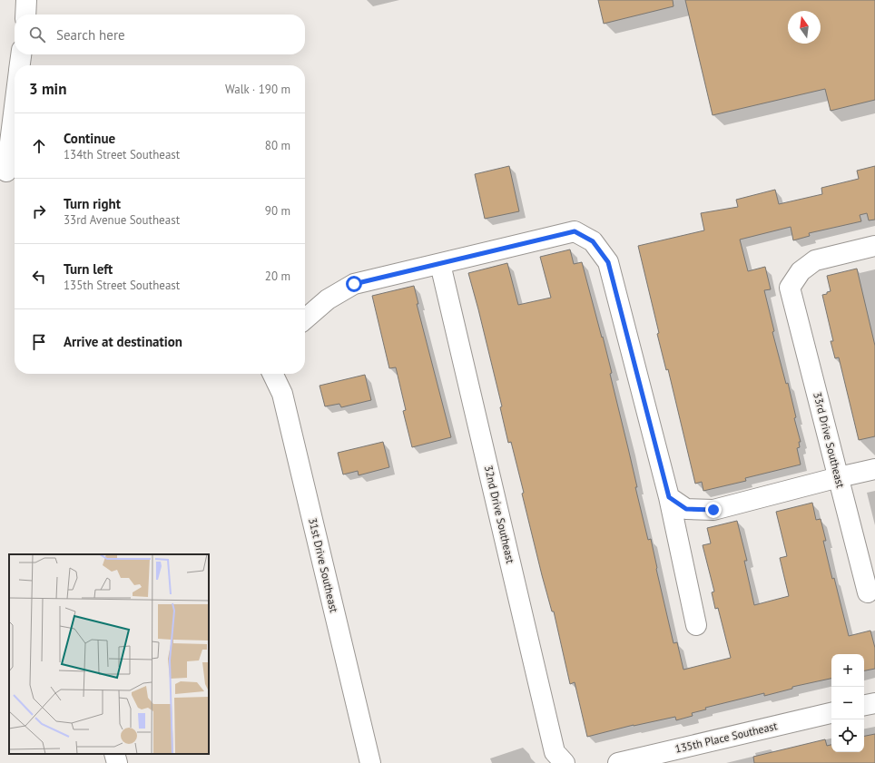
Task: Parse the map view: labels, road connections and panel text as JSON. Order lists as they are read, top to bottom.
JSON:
{
  "streets": {
    "street": [
      "33rd Drive Southeast",
      "32nd Drive Southeast",
      "31st Drive Southeast",
      "135th Place Southeast"
    ]
  },
  "north": "top",
  "page": {
    "search": "Search here",
    "heading": ["3 min", "Walk · 190 m"],
    "list": [
      ["Continue", "134th Street Southeast", "80 m"],
      ["Turn right", "33rd Avenue Southeast", "90 m"],
      ["Turn left", "135th Street Southeast", "20 m"],
      "Arrive at destination"
    ],
    "map_buttons": ["+", "−"]
  }
}
